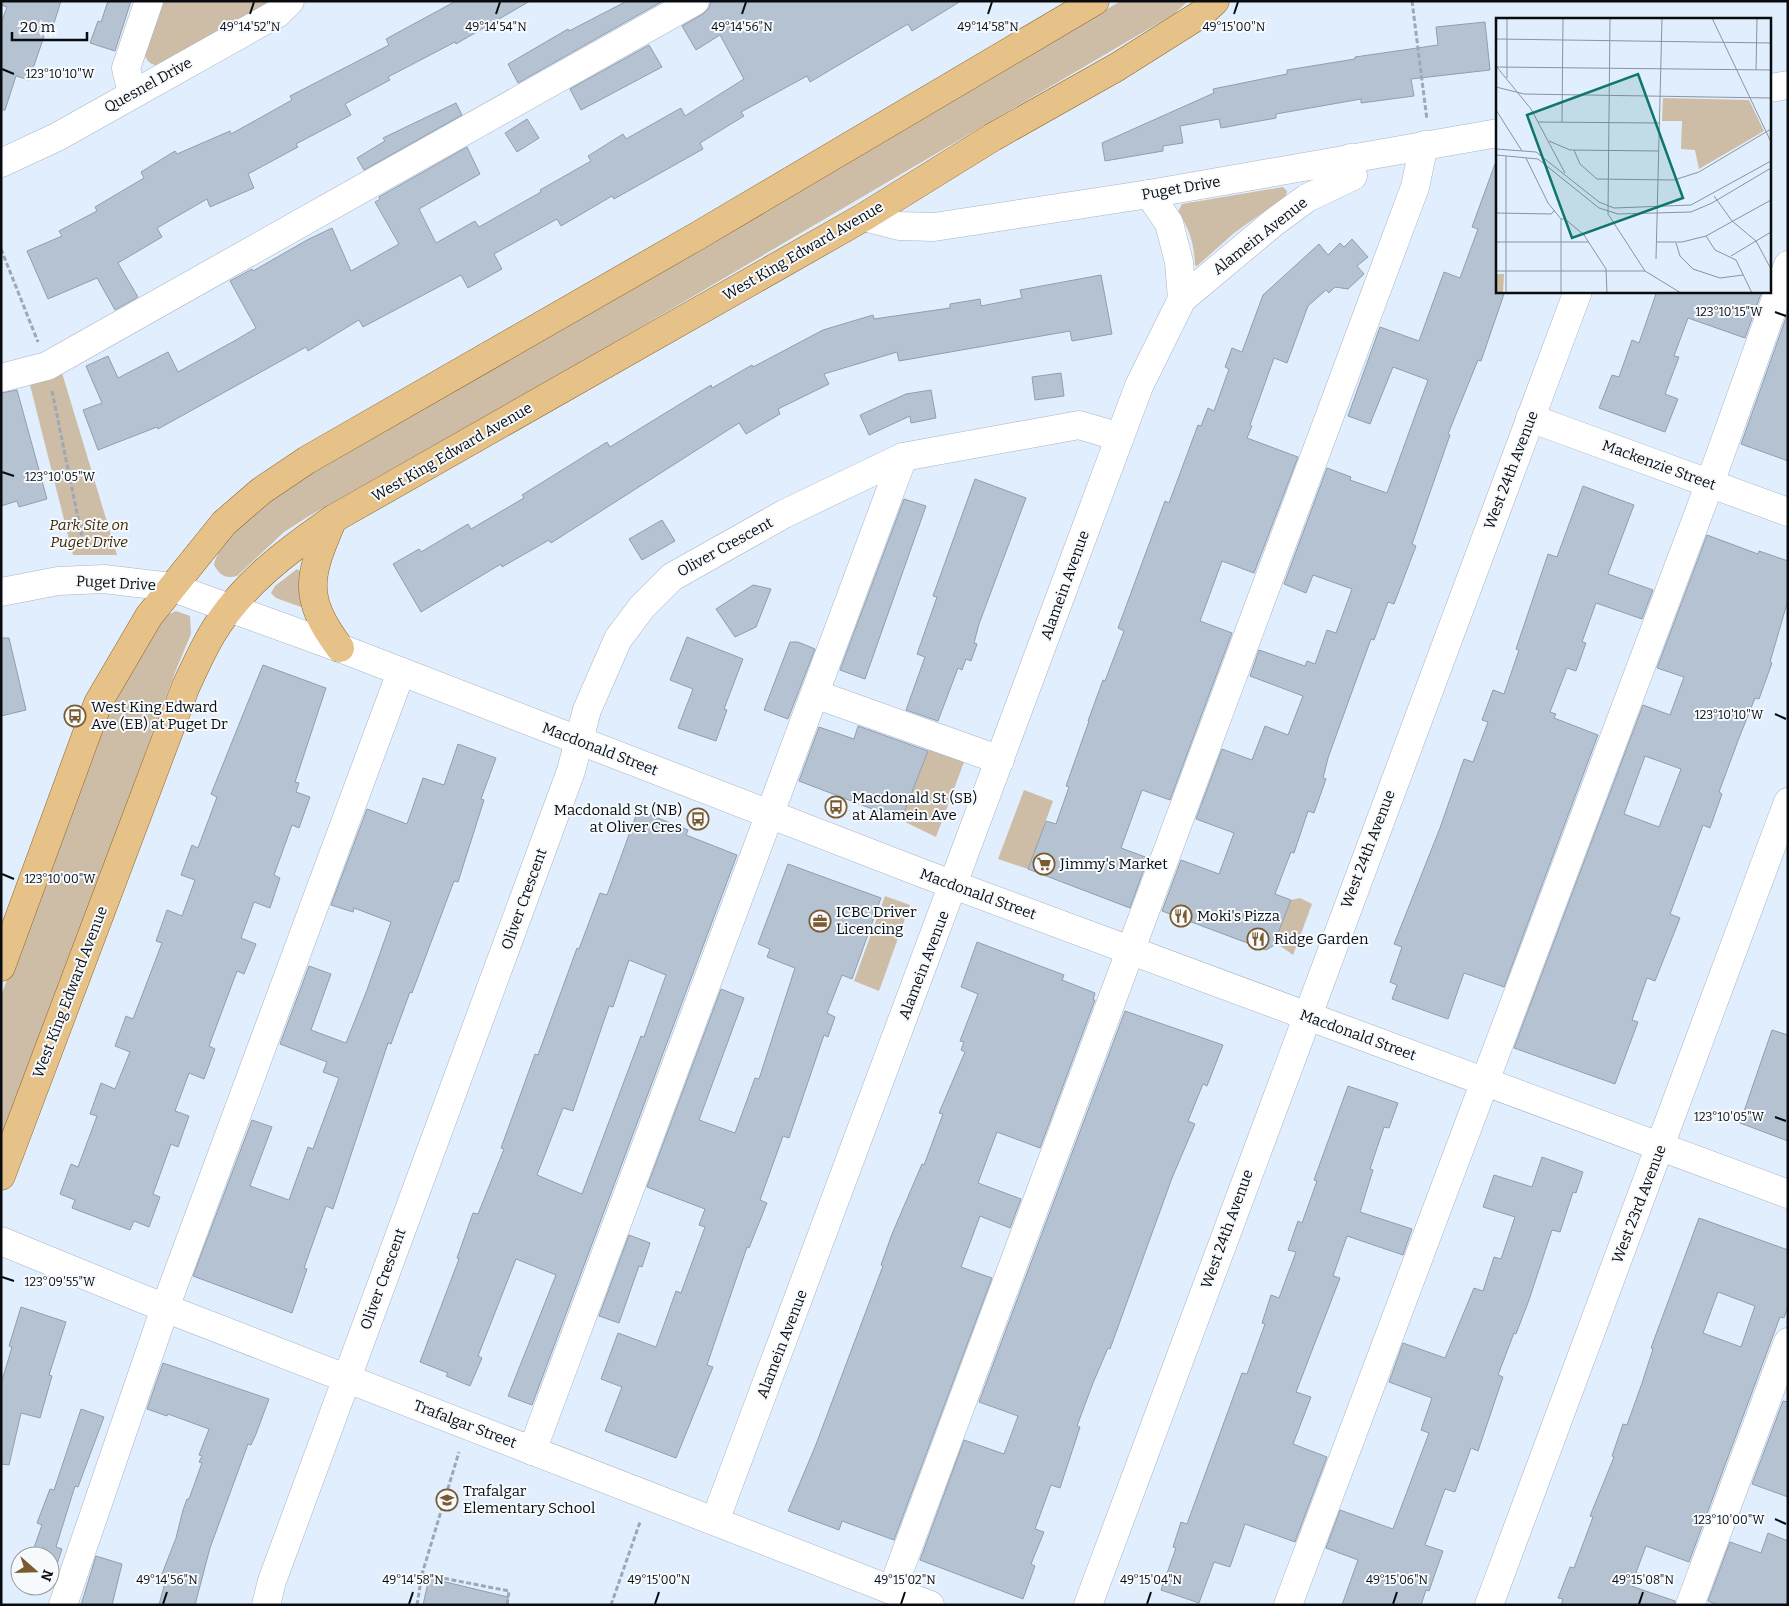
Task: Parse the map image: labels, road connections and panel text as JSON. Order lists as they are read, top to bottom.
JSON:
{
  "streets": {
    "main road": ["West King Edward Avenue"],
    "street": [
      "Quesnel Drive",
      "Puget Drive",
      "Alamein Avenue",
      "Mackenzie Street",
      "West 24th Avenue",
      "Oliver Crescent",
      "Macdonald Street",
      "West 23rd Avenue",
      "Trafalgar Street"
    ]
  },
  "crossings": [
    ["Puget Drive", "Alamein Avenue"],
    ["Puget Drive", "West King Edward Avenue"],
    ["Puget Drive", "Macdonald Street"],
    ["Alamein Avenue", "Oliver Crescent"],
    ["Alamein Avenue", "Macdonald Street"],
    ["Alamein Avenue", "Trafalgar Street"],
    ["West King Edward Avenue", "Macdonald Street"],
    ["Mackenzie Street", "West 24th Avenue"],
    ["West 24th Avenue", "Macdonald Street"],
    ["Oliver Crescent", "Macdonald Street"],
    ["Oliver Crescent", "Trafalgar Street"],
    ["Macdonald Street", "West 23rd Avenue"]
  ],
  "parks": ["Park Site on Puget Drive"],
  "places": {
    "bus stop": ["West King Edward Ave (EB) at Puget Dr", "Macdonald St (SB) at Alamein Ave", "Macdonald St (NB) at Oliver Cres"],
    "supermarket": ["Jimmy's Market"],
    "restaurant": ["Moki's Pizza", "Ridge Garden"],
    "office": ["ICBC Driver Licencing"],
    "school or university": ["Trafalgar Elementary School"]
  },
  "scale_bar": "20 m",
  "north": "right",
  "coordinates": [
    "49°14'52\"N",
    "49°14'56\"N",
    "49°14'58\"N",
    "49°14'54\"N",
    "49°15'00\"N",
    "123°10'10\"W",
    "123°10'15\"W",
    "123°10'05\"W",
    "123°10'00\"W",
    "123°09'55\"W",
    "49°15'02\"N",
    "49°15'04\"N",
    "49°15'06\"N",
    "49°15'08\"N"
  ]
}
